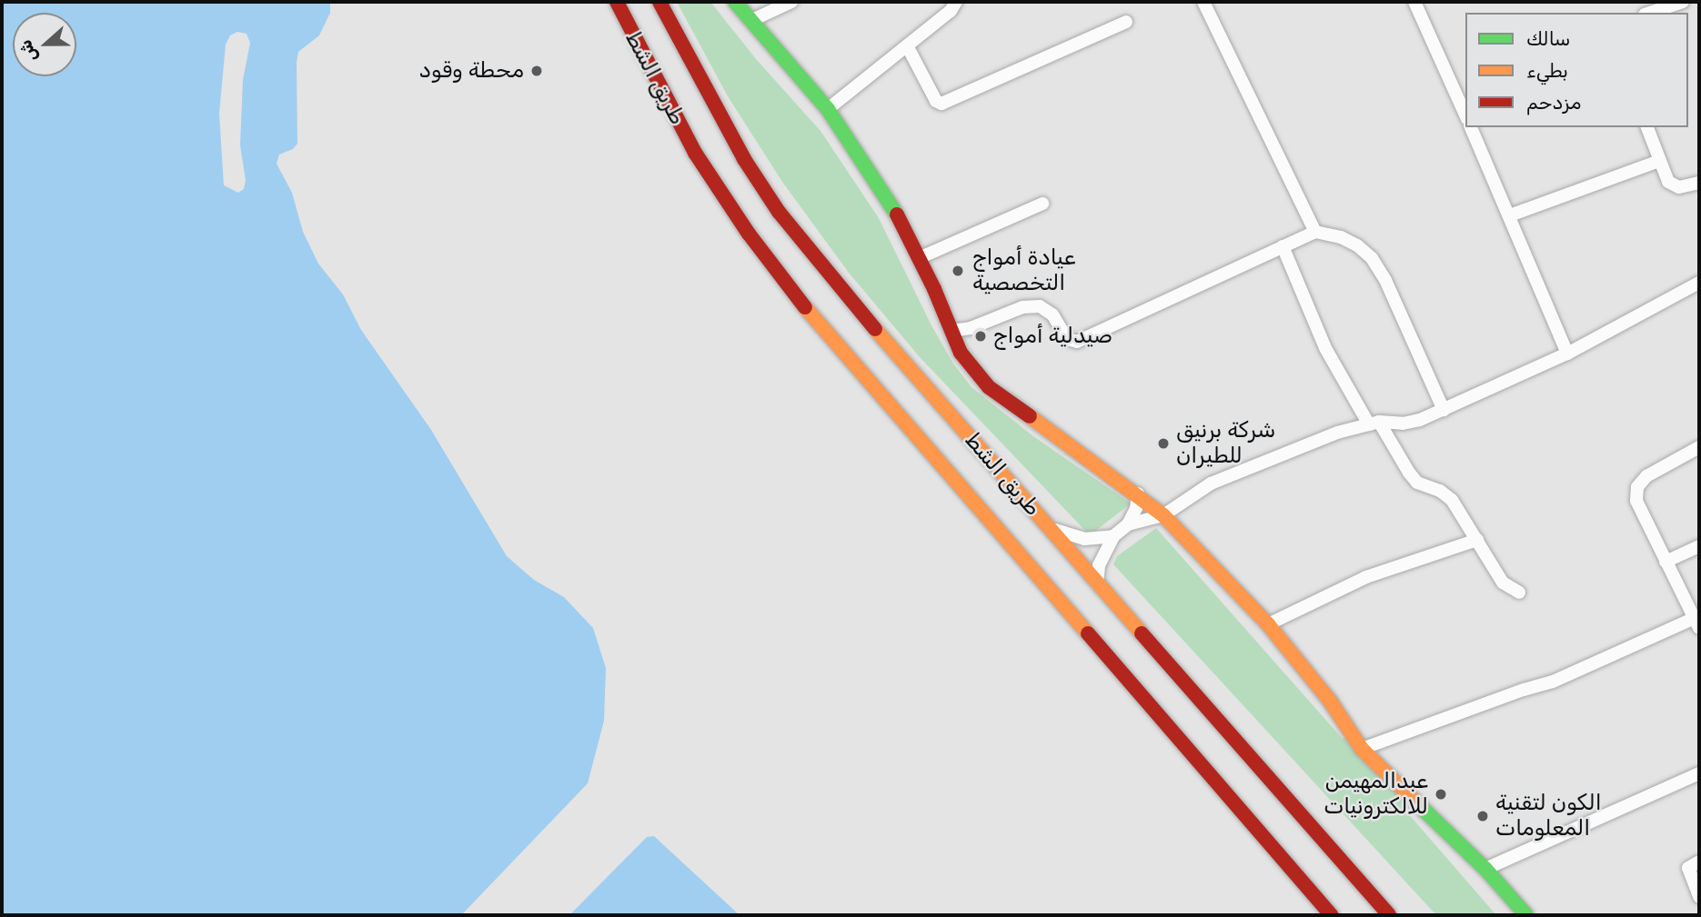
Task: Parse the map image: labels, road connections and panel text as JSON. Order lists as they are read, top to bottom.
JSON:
{
  "streets": {
    "main road": ["طريق الشط"]
  },
  "places": [
    "محطة وقود",
    "عيادة أمواج التخصصية",
    "صيدلية أمواج",
    "شركة برنيق للطيران",
    "عبدالمهيمن للالكترونيات",
    "الكون لتقنية المعلومات"
  ],
  "legend": ["سالك", "بطيء", "مزدحم"],
  "north": "left"
}
